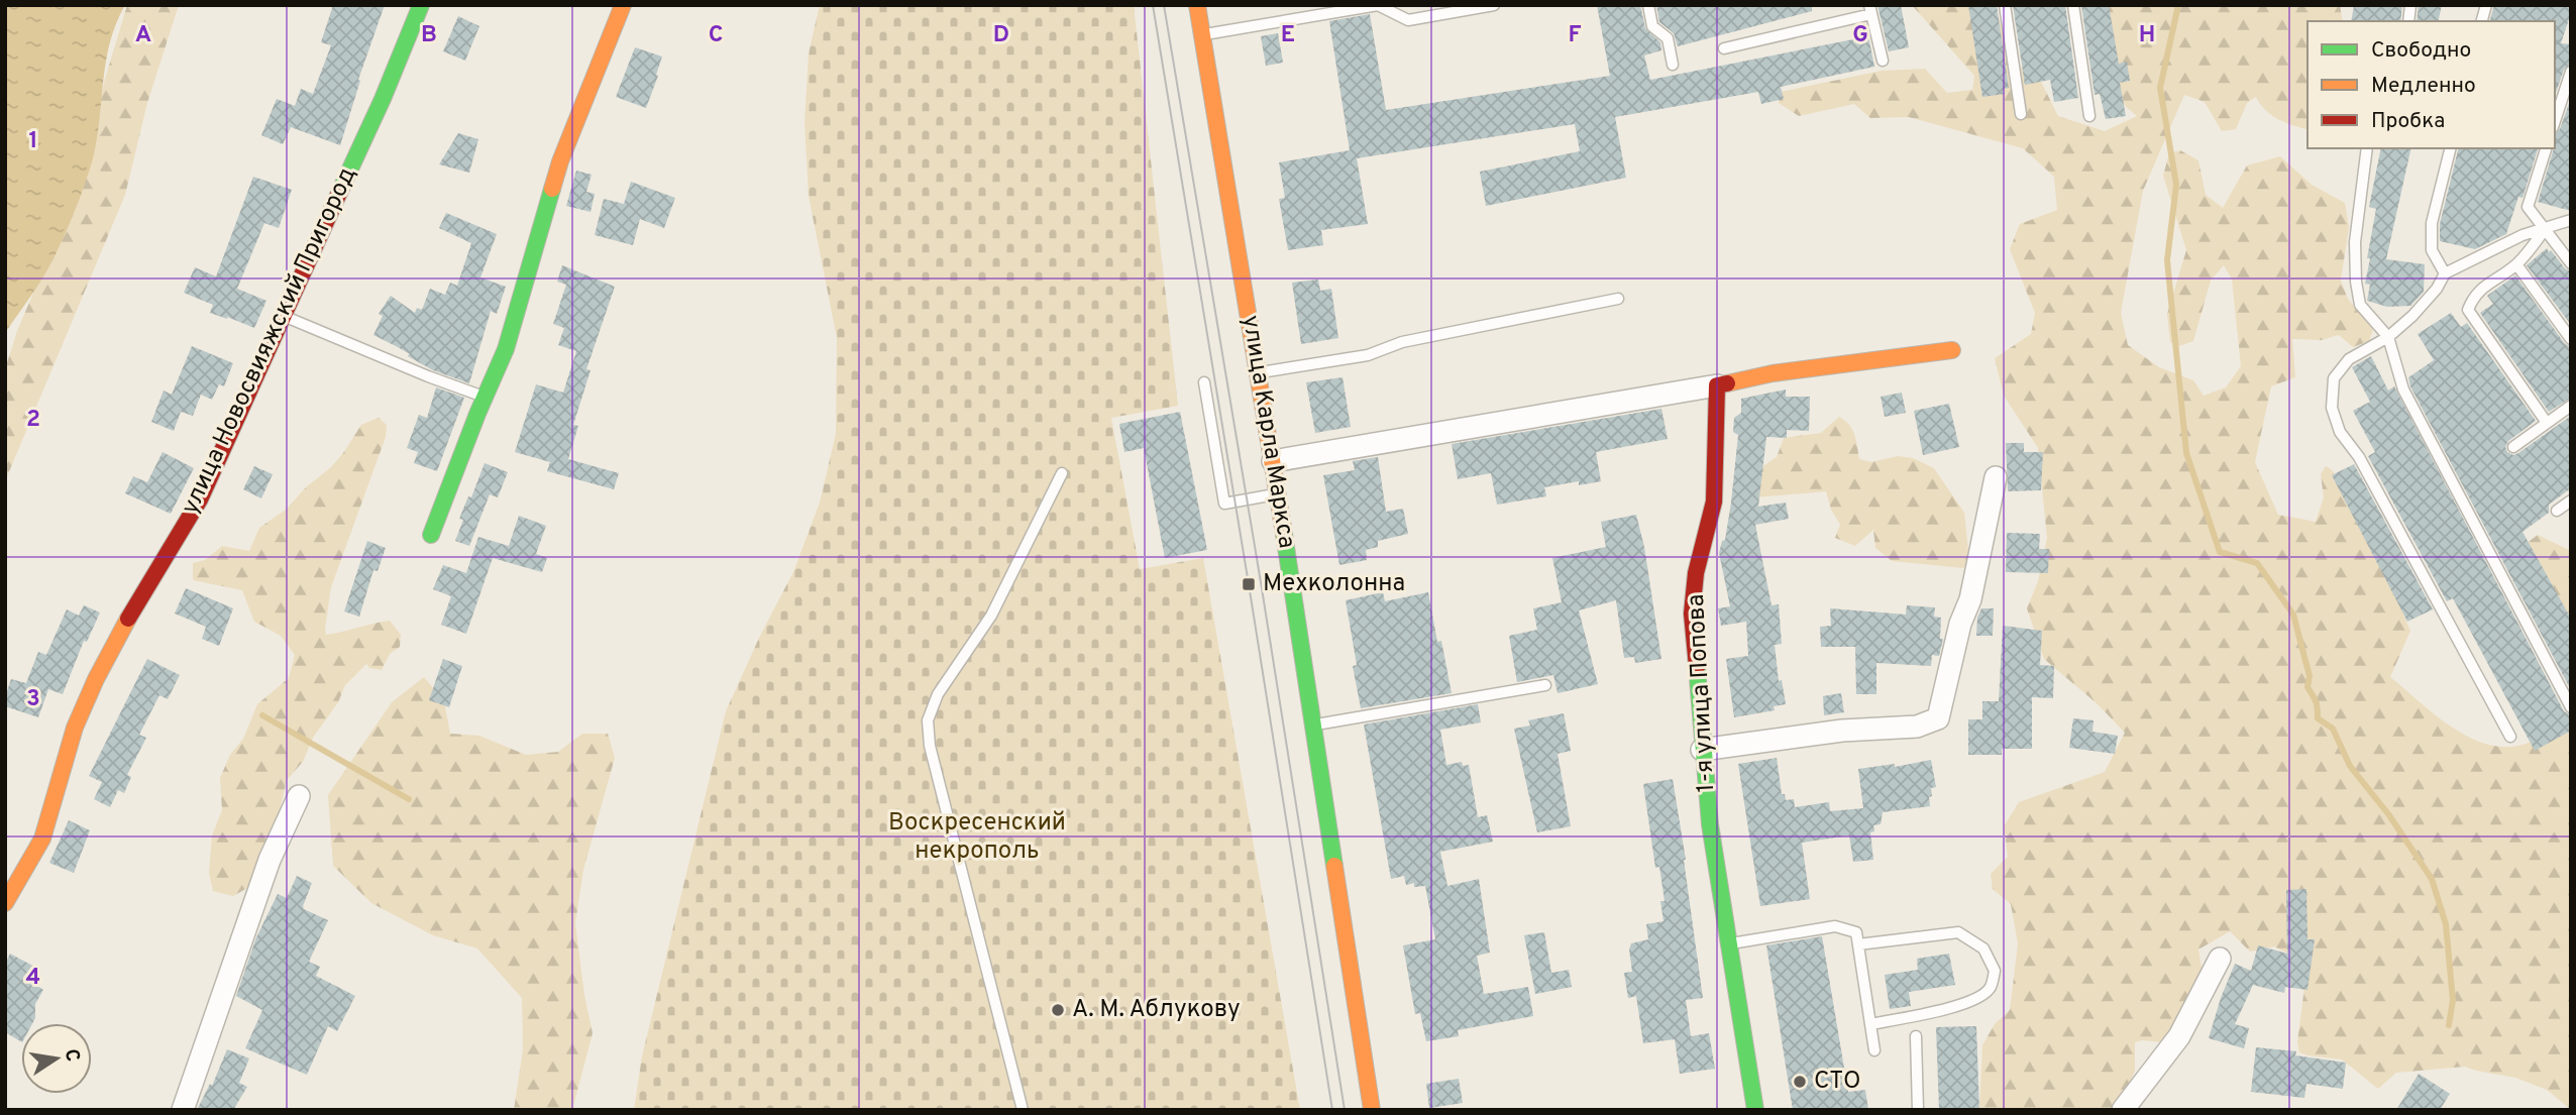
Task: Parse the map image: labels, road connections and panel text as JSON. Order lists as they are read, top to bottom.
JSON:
{
  "streets": {
    "street": ["улица Новосвияжский Пригород", "улица Карла Маркса", "1-я улица Попова"]
  },
  "parks": ["Воскресенский некрополь"],
  "places": {
    "transit": ["Мехколонна"],
    "other": ["А. М. Аблукову", "СТО"]
  },
  "legend": ["Свободно", "Медленно", "Пробка"],
  "north": "right",
  "grid": {
    "columns": [
      "A",
      "B",
      "C",
      "D",
      "E",
      "F",
      "G",
      "H"
    ],
    "rows": [
      "1",
      "2",
      "3",
      "4"
    ]
  }
}
